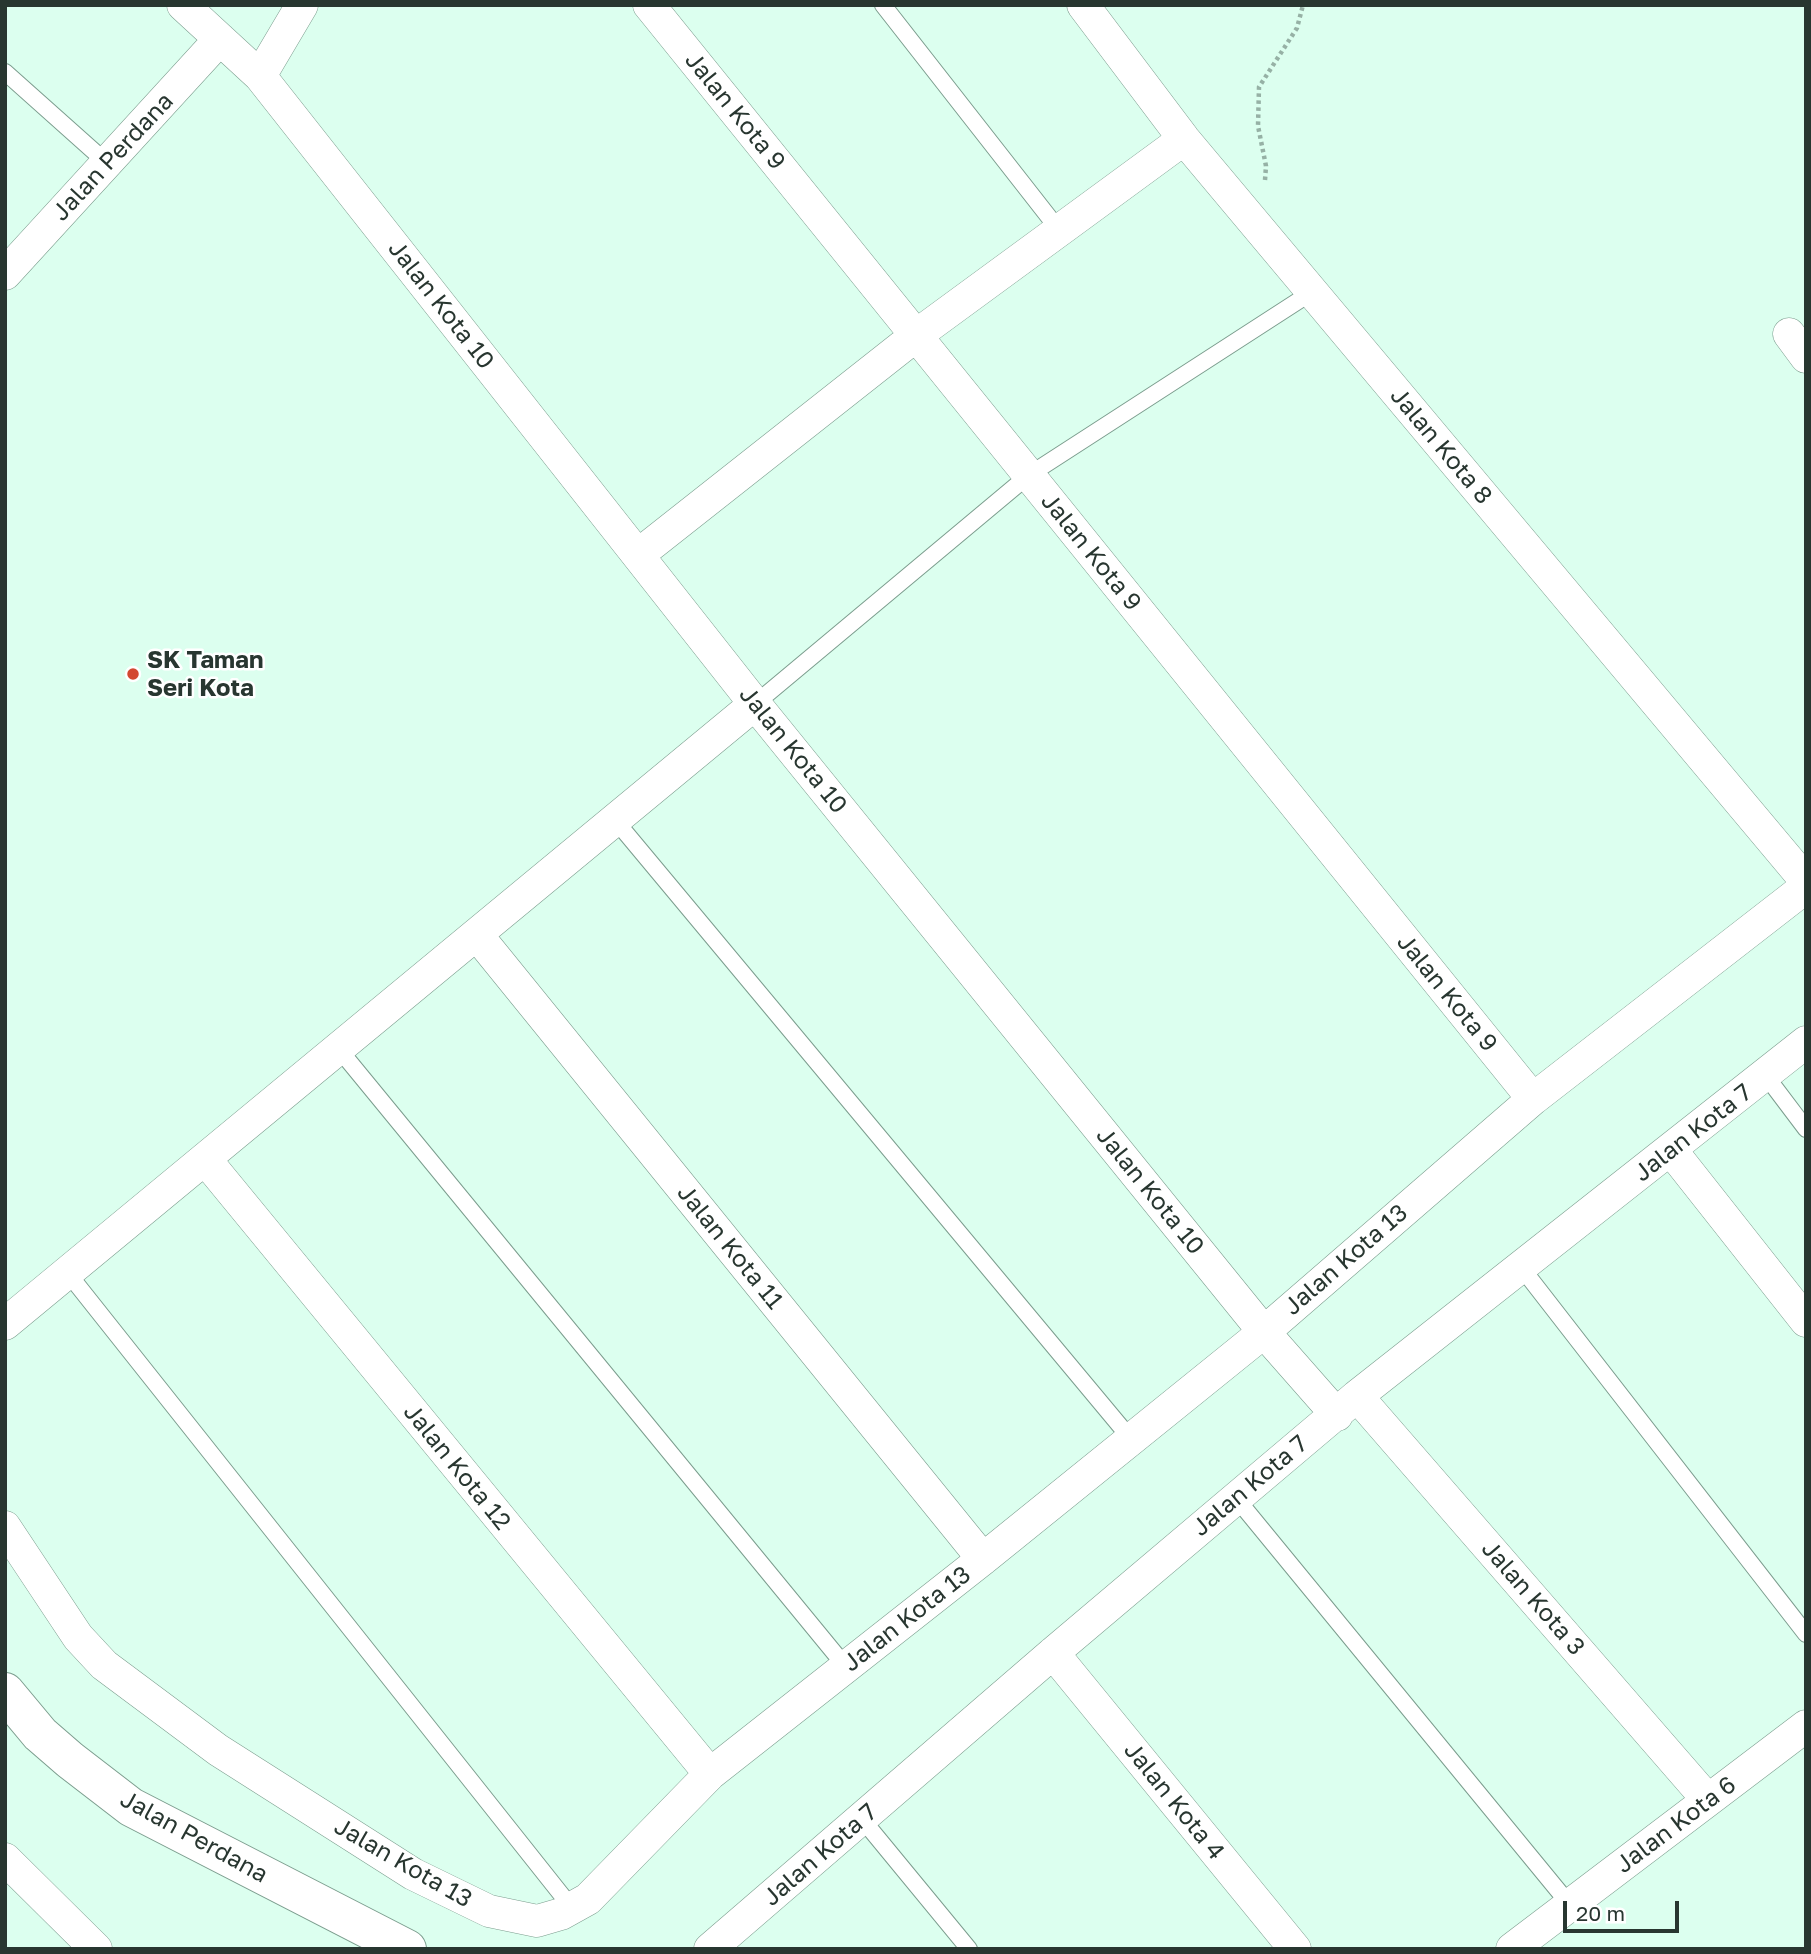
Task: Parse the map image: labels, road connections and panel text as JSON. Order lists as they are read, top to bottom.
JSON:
{
  "streets": {
    "street": [
      "Jalan Kota 9",
      "Jalan Perdana",
      "Jalan Kota 10",
      "Jalan Kota 8",
      "Jalan Kota 7",
      "Jalan Kota 11",
      "Jalan Kota 13",
      "Jalan Kota 12",
      "Jalan Kota 3",
      "Jalan Kota 4",
      "Jalan Kota 6"
    ]
  },
  "crossings": [
    ["Jalan Kota 9", "Jalan Kota 13"],
    ["Jalan Perdana", "Jalan Kota 10"],
    ["Jalan Kota 10", "Jalan Kota 7"],
    ["Jalan Kota 10", "Jalan Kota 13"],
    ["Jalan Kota 10", "Jalan Kota 3"],
    ["Jalan Kota 8", "Jalan Kota 13"],
    ["Jalan Kota 7", "Jalan Kota 3"],
    ["Jalan Kota 7", "Jalan Kota 4"],
    ["Jalan Kota 11", "Jalan Kota 13"],
    ["Jalan Kota 13", "Jalan Kota 12"],
    ["Jalan Kota 3", "Jalan Kota 6"]
  ],
  "places": ["SK Taman Seri Kota"],
  "scale_bar": "20 m"
}
